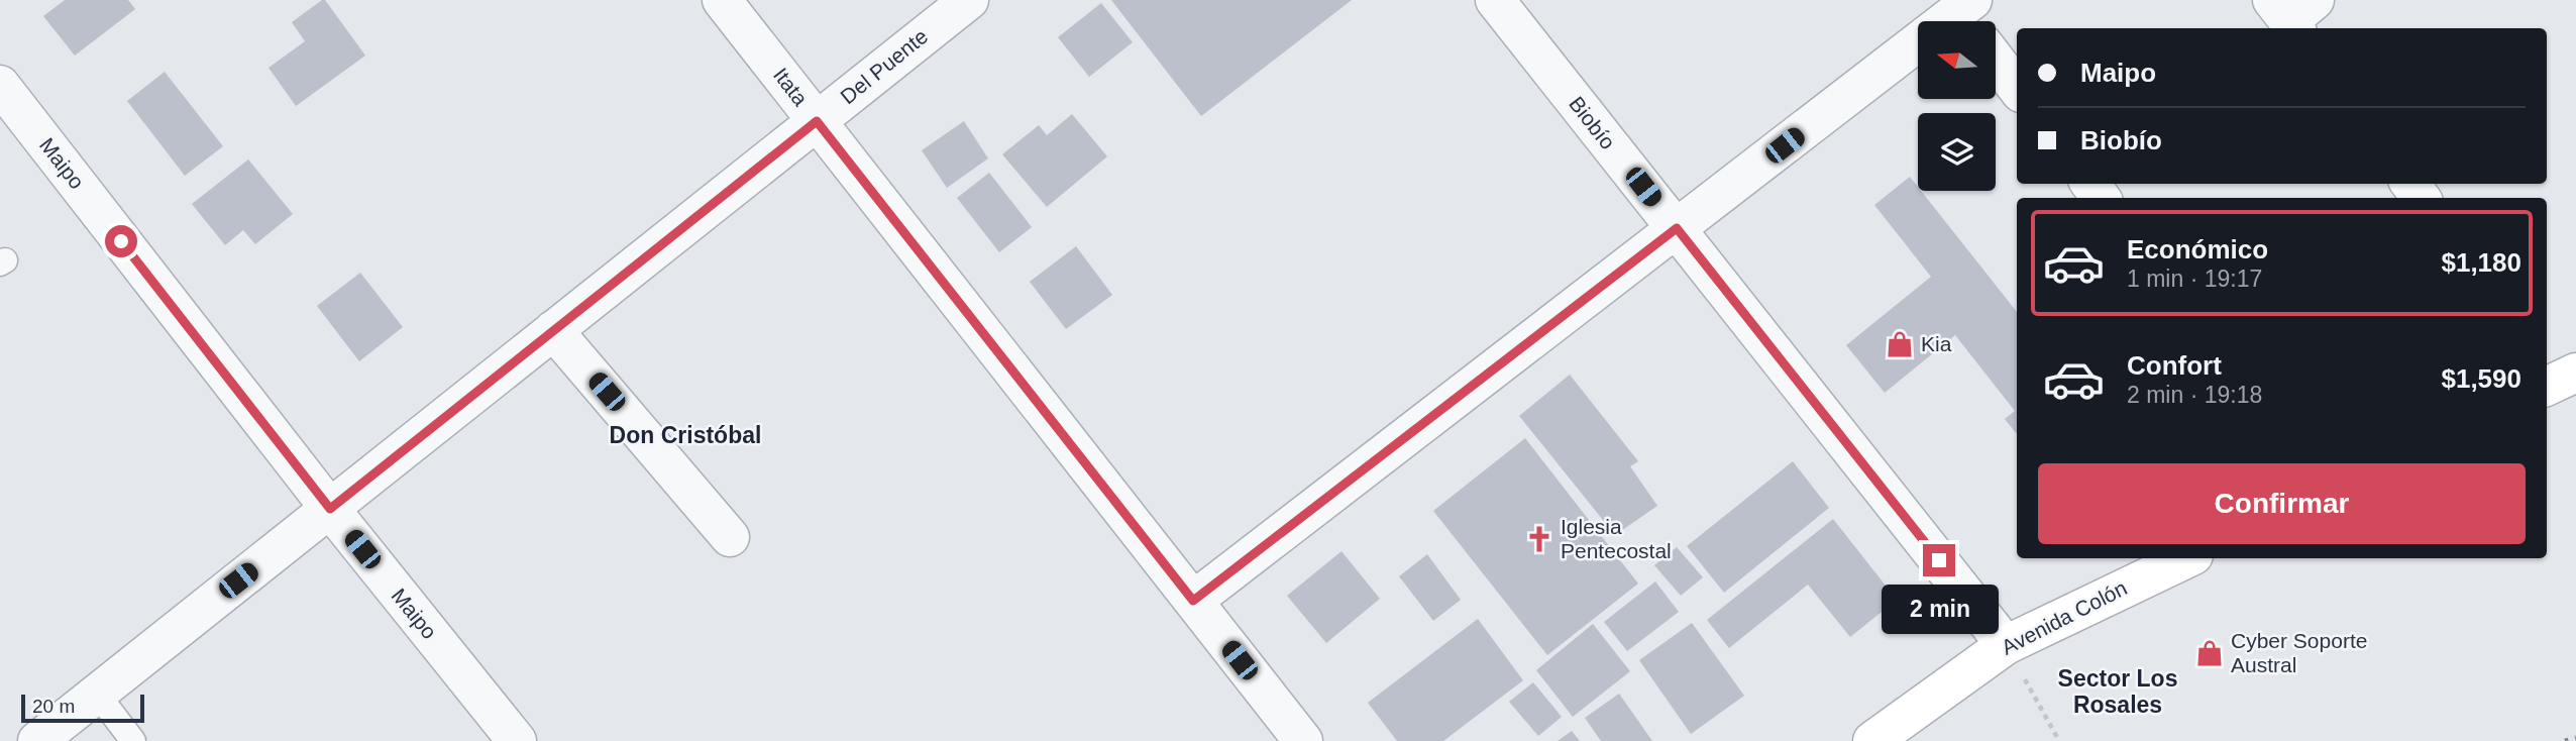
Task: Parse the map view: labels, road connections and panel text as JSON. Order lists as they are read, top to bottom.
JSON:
{
  "streets": {
    "main road": ["Avenida Colón"],
    "street": [
      "Del Puente",
      "Itata",
      "Biobío",
      "Maipo"
    ]
  },
  "crossings": [
    ["Del Puente", "Itata"],
    ["Del Puente", "Maipo"],
    ["Biobío", "Avenida Colón"]
  ],
  "districts": ["Don Cristóbal", "Sector Los Rosales"],
  "places": {
    "shop": ["Kia", "Cyber Soporte Austral"],
    "church": ["Iglesia Pentecostal"]
  },
  "scale_bar": "20 m",
  "north": "left",
  "page": {
    "banner": ["Maipo", "Biobío"],
    "list": [
      {
        "name": "Económico",
        "note": "1 min · 19:17",
        "value": "$1,180"
      },
      {
        "name": "Confort",
        "note": "2 min · 19:18",
        "value": "$1,590"
      }
    ],
    "buttons": "Confirmar",
    "bubble": "2 min",
    "scale": "20 m"
  }
}
